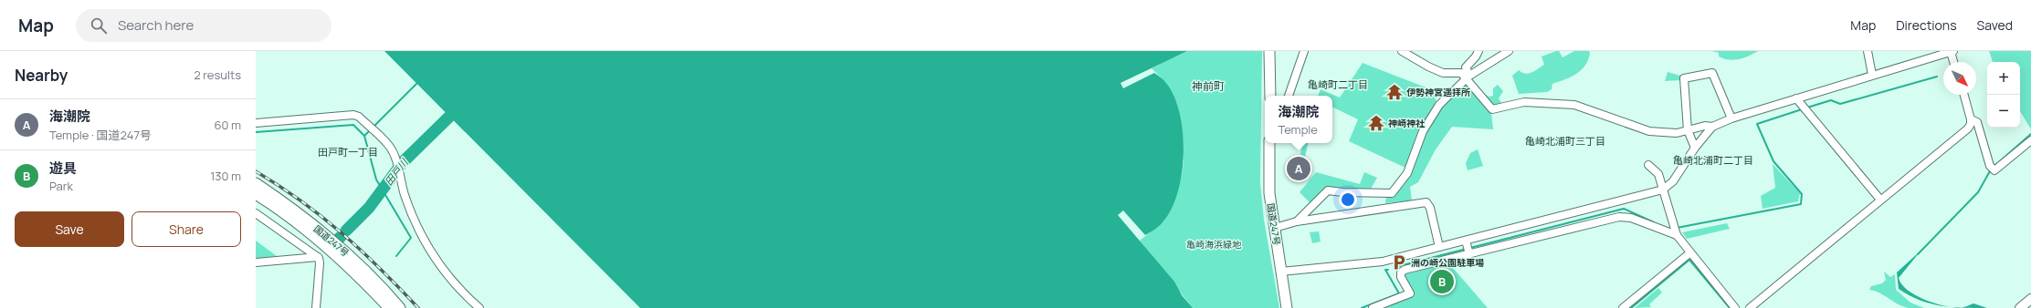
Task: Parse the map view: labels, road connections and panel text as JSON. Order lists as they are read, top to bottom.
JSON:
{
  "streets": {
    "highway": ["国道247号"]
  },
  "districts": [
    "亀崎町二丁目",
    "神前町",
    "亀崎北浦町三丁目",
    "田戸町一丁目",
    "亀崎北浦町二丁目"
  ],
  "water": ["田戸川"],
  "parks": ["亀崎海浜緑地"],
  "places": {
    "temple": ["伊勢神宮遥拝所", "神崎神社"],
    "parking": ["洲の崎公園駐車場"]
  },
  "north": "bottom right",
  "page": {
    "header": "Map",
    "search": "Search here",
    "nav": ["Map", "Directions", "Saved"],
    "heading": ["Nearby", "2 results"],
    "map_buttons": ["+", "−"],
    "popup": ["海潮院", "Temple"],
    "list": [
      {
        "mark": "A",
        "name": "海潮院",
        "note": "Temple · 国道247号",
        "value": "60 m"
      },
      {
        "mark": "B",
        "name": "遊具",
        "note": "Park",
        "value": "130 m"
      }
    ],
    "pins": ["A", "B"],
    "buttons": ["Save", "Share"]
  }
}
